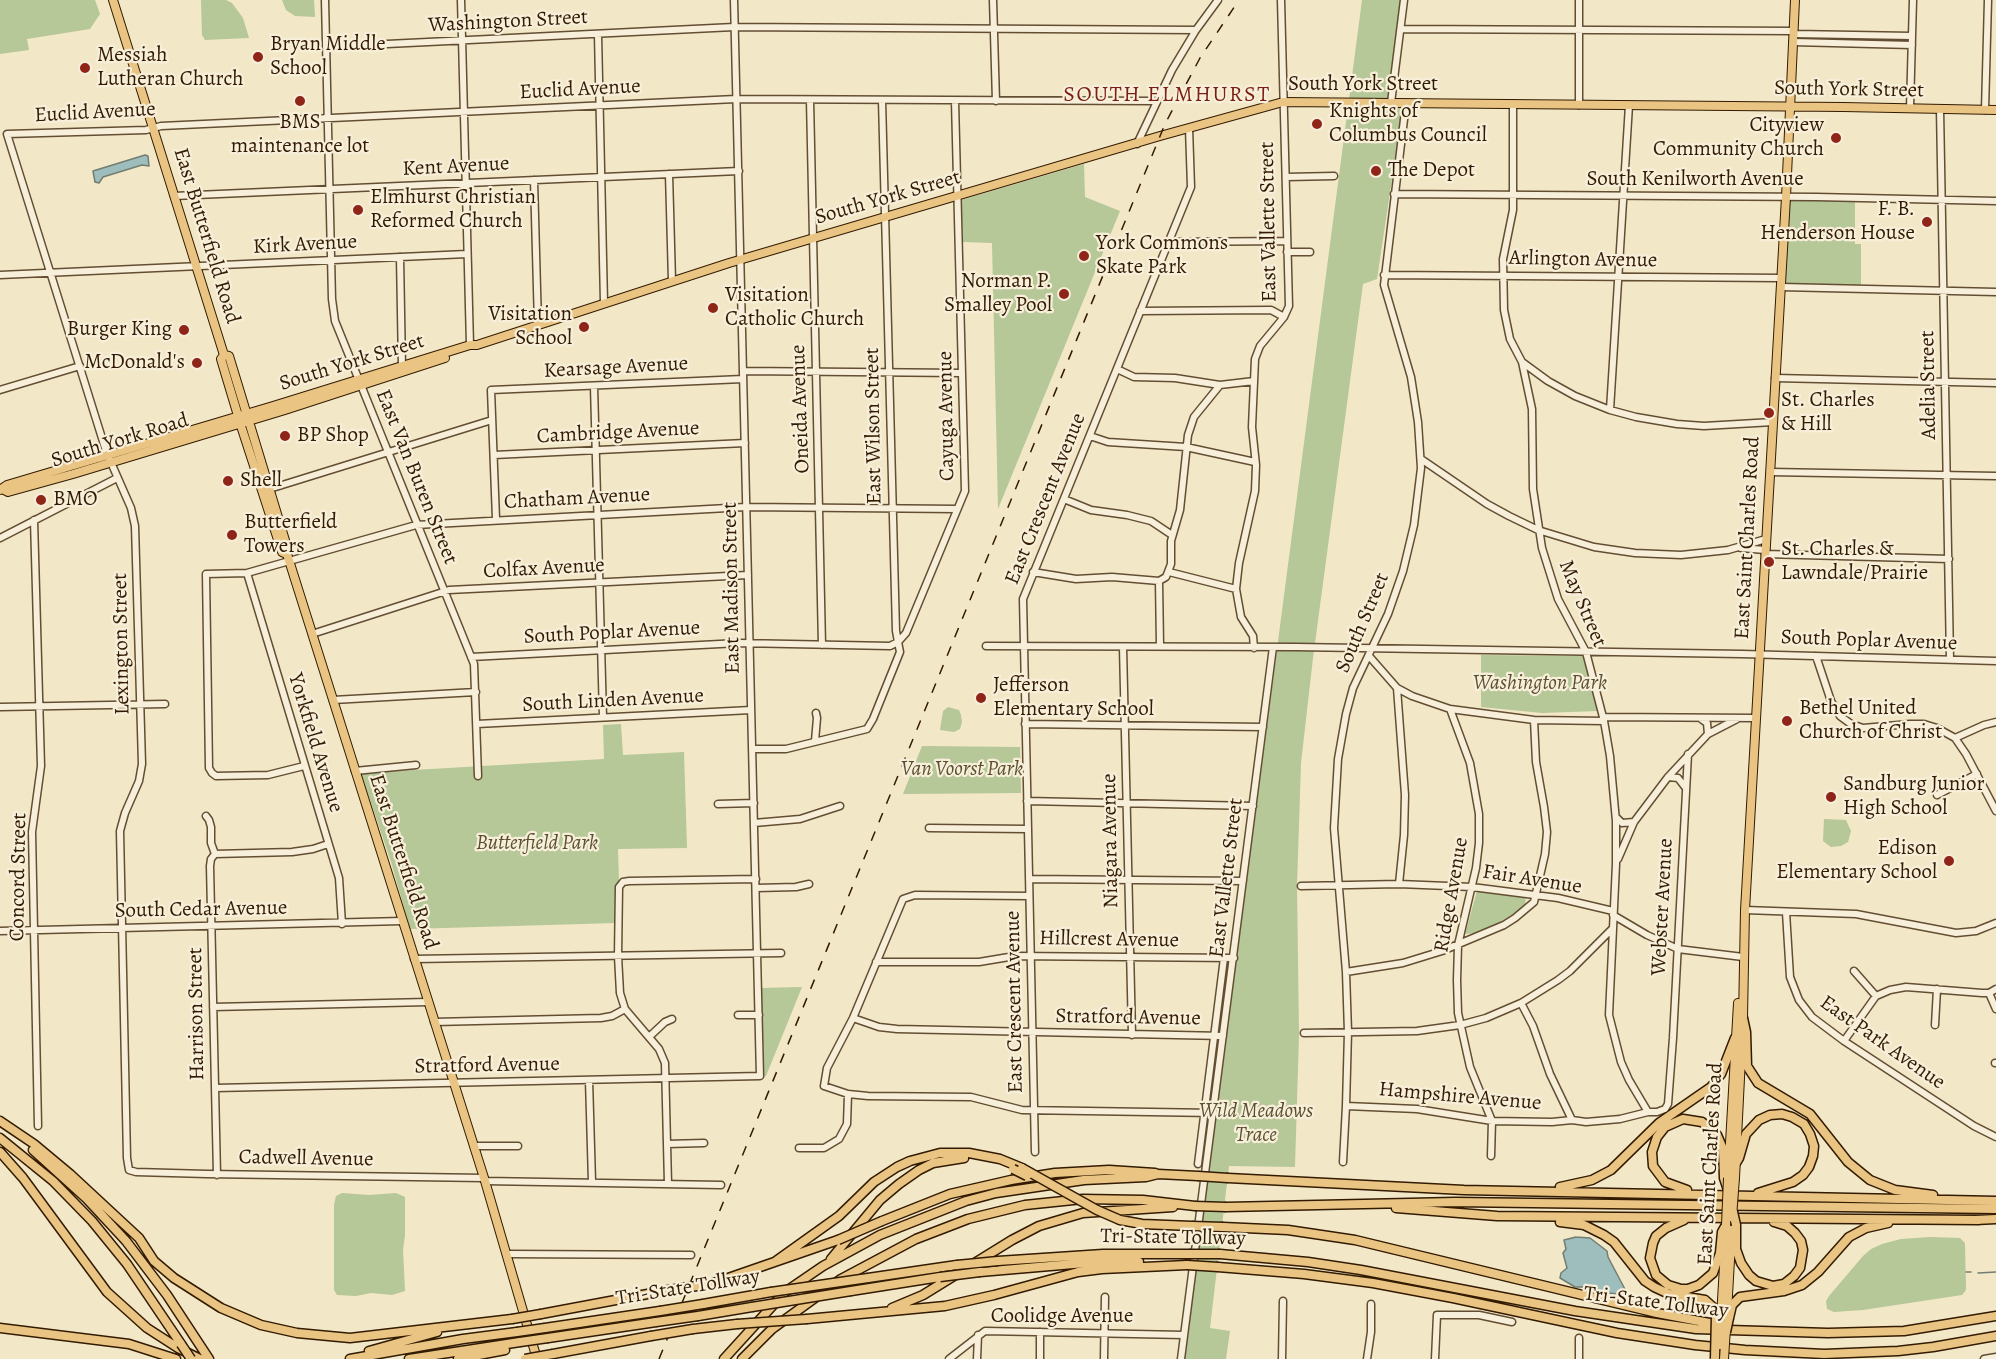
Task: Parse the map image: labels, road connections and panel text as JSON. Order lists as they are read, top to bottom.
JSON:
{
  "streets": {
    "highway": ["Tri-State Tollway"],
    "main road": [
      "South York Street",
      "East Butterfield Road",
      "South York Road",
      "East Saint Charles Road"
    ],
    "street": [
      "Washington Street",
      "Euclid Avenue",
      "Kent Avenue",
      "South Kenilworth Avenue",
      "East Vallette Street",
      "Kirk Avenue",
      "Arlington Avenue",
      "Kearsage Avenue",
      "Adelia Street",
      "Oneida Avenue",
      "Cayuga Avenue",
      "East Wilson Street",
      "Cambridge Avenue",
      "East Van Buren Street",
      "Chatham Avenue",
      "East Crescent Avenue",
      "Colfax Avenue",
      "East Madison Street",
      "May Street",
      "South Street",
      "South Poplar Avenue",
      "Lexington Street",
      "South Linden Avenue",
      "Yorkfield Avenue",
      "Niagara Avenue",
      "Concord Street",
      "Fair Avenue",
      "Ridge Avenue",
      "Webster Avenue",
      "South Cedar Avenue",
      "Hillcrest Avenue",
      "Harrison Street",
      "Stratford Avenue",
      "East Park Avenue",
      "Hampshire Avenue",
      "Cadwell Avenue",
      "Coolidge Avenue"
    ]
  },
  "crossings": [
    ["Washington Street", "East Van Buren Street"],
    ["Washington Street", "East Madison Street"],
    ["South York Street", "East Vallette Street"],
    ["South York Street", "East Butterfield Road"],
    ["South York Street", "Adelia Street"],
    ["South York Street", "Oneida Avenue"],
    ["South York Street", "Cayuga Avenue"],
    ["South York Street", "East Wilson Street"],
    ["South York Street", "South York Road"],
    ["South York Street", "East Van Buren Street"],
    ["South York Street", "East Crescent Avenue"],
    ["South York Street", "East Saint Charles Road"],
    ["South York Street", "East Madison Street"],
    ["South York Street", "May Street"],
    ["South York Street", "South Street"],
    ["Euclid Avenue", "East Butterfield Road"],
    ["Euclid Avenue", "Oneida Avenue"],
    ["Euclid Avenue", "Cayuga Avenue"],
    ["Euclid Avenue", "East Wilson Street"],
    ["Euclid Avenue", "East Van Buren Street"],
    ["Euclid Avenue", "East Madison Street"],
    ["Euclid Avenue", "Lexington Street"],
    ["Kent Avenue", "East Butterfield Road"],
    ["Kent Avenue", "East Van Buren Street"],
    ["Kent Avenue", "East Madison Street"],
    ["South Kenilworth Avenue", "Adelia Street"],
    ["South Kenilworth Avenue", "East Saint Charles Road"],
    ["South Kenilworth Avenue", "May Street"],
    ["South Kenilworth Avenue", "South Street"],
    ["East Vallette Street", "South Poplar Avenue"],
    ["East Vallette Street", "Hillcrest Avenue"],
    ["East Vallette Street", "Stratford Avenue"],
    ["East Vallette Street", "Coolidge Avenue"],
    ["East Butterfield Road", "Kirk Avenue"],
    ["East Butterfield Road", "South York Road"],
    ["East Butterfield Road", "Chatham Avenue"],
    ["East Butterfield Road", "Colfax Avenue"],
    ["East Butterfield Road", "South Cedar Avenue"],
    ["East Butterfield Road", "Stratford Avenue"],
    ["East Butterfield Road", "Cadwell Avenue"],
    ["Kirk Avenue", "East Van Buren Street"],
    ["Kirk Avenue", "Lexington Street"],
    ["Arlington Avenue", "East Saint Charles Road"],
    ["Arlington Avenue", "May Street"],
    ["Arlington Avenue", "South Street"],
    ["Kearsage Avenue", "Oneida Avenue"],
    ["Kearsage Avenue", "Cayuga Avenue"],
    ["Kearsage Avenue", "East Wilson Street"],
    ["Kearsage Avenue", "East Madison Street"],
    ["Adelia Street", "South Poplar Avenue"],
    ["Oneida Avenue", "Chatham Avenue"],
    ["Oneida Avenue", "South Poplar Avenue"],
    ["Cayuga Avenue", "East Wilson Street"],
    ["Cayuga Avenue", "Chatham Avenue"],
    ["Cayuga Avenue", "South Poplar Avenue"],
    ["East Wilson Street", "Chatham Avenue"],
    ["East Wilson Street", "South Poplar Avenue"],
    ["Cambridge Avenue", "East Madison Street"],
    ["South York Road", "Lexington Street"],
    ["South York Road", "Concord Street"],
    ["East Van Buren Street", "Chatham Avenue"],
    ["East Van Buren Street", "Colfax Avenue"],
    ["East Van Buren Street", "South Poplar Avenue"],
    ["East Van Buren Street", "South Linden Avenue"],
    ["Chatham Avenue", "East Madison Street"],
    ["Chatham Avenue", "Yorkfield Avenue"],
    ["East Crescent Avenue", "Hillcrest Avenue"],
    ["East Crescent Avenue", "Stratford Avenue"],
    ["East Saint Charles Road", "South Poplar Avenue"],
    ["East Saint Charles Road", "Fair Avenue"],
    ["Colfax Avenue", "East Madison Street"],
    ["East Madison Street", "South Poplar Avenue"],
    ["East Madison Street", "South Linden Avenue"],
    ["East Madison Street", "Stratford Avenue"],
    ["May Street", "South Poplar Avenue"],
    ["May Street", "Fair Avenue"],
    ["May Street", "Hampshire Avenue"],
    ["South Street", "South Poplar Avenue"],
    ["South Street", "Fair Avenue"],
    ["South Street", "Hampshire Avenue"],
    ["Lexington Street", "South Cedar Avenue"],
    ["Lexington Street", "Cadwell Avenue"],
    ["Yorkfield Avenue", "South Cedar Avenue"],
    ["Niagara Avenue", "Hillcrest Avenue"],
    ["Niagara Avenue", "Stratford Avenue"],
    ["Concord Street", "South Cedar Avenue"],
    ["Fair Avenue", "Ridge Avenue"],
    ["Fair Avenue", "Webster Avenue"],
    ["Ridge Avenue", "Hampshire Avenue"],
    ["Webster Avenue", "Hampshire Avenue"],
    ["South Cedar Avenue", "Harrison Street"],
    ["Harrison Street", "Stratford Avenue"],
    ["Harrison Street", "Cadwell Avenue"]
  ],
  "districts": ["SOUTH ELMHURST"],
  "parks": [
    "Washington Park",
    "Van Voorst Park",
    "Butterfield Park",
    "Wild Meadows Trace"
  ],
  "places": [
    "Bryan Middle School",
    "Messiah Lutheran Church",
    "BMS maintenance lot",
    "Knights of Columbus Council",
    "Cityview Community Church",
    "The Depot",
    "Elmhurst Christian Reformed Church",
    "F. B. Henderson House",
    "York Commons Skate Park",
    "Norman P. Smalley Pool",
    "Visitation Catholic Church",
    "Visitation School",
    "Burger King",
    "McDonald's",
    "St. Charles & Hill",
    "BP Shop",
    "Shell",
    "BMO",
    "Butterfield Towers",
    "St. Charles & Lawndale/Prairie",
    "Jefferson Elementary School",
    "Bethel United Church of Christ",
    "Sandburg Junior High School",
    "Edison Elementary School"
  ]
}
